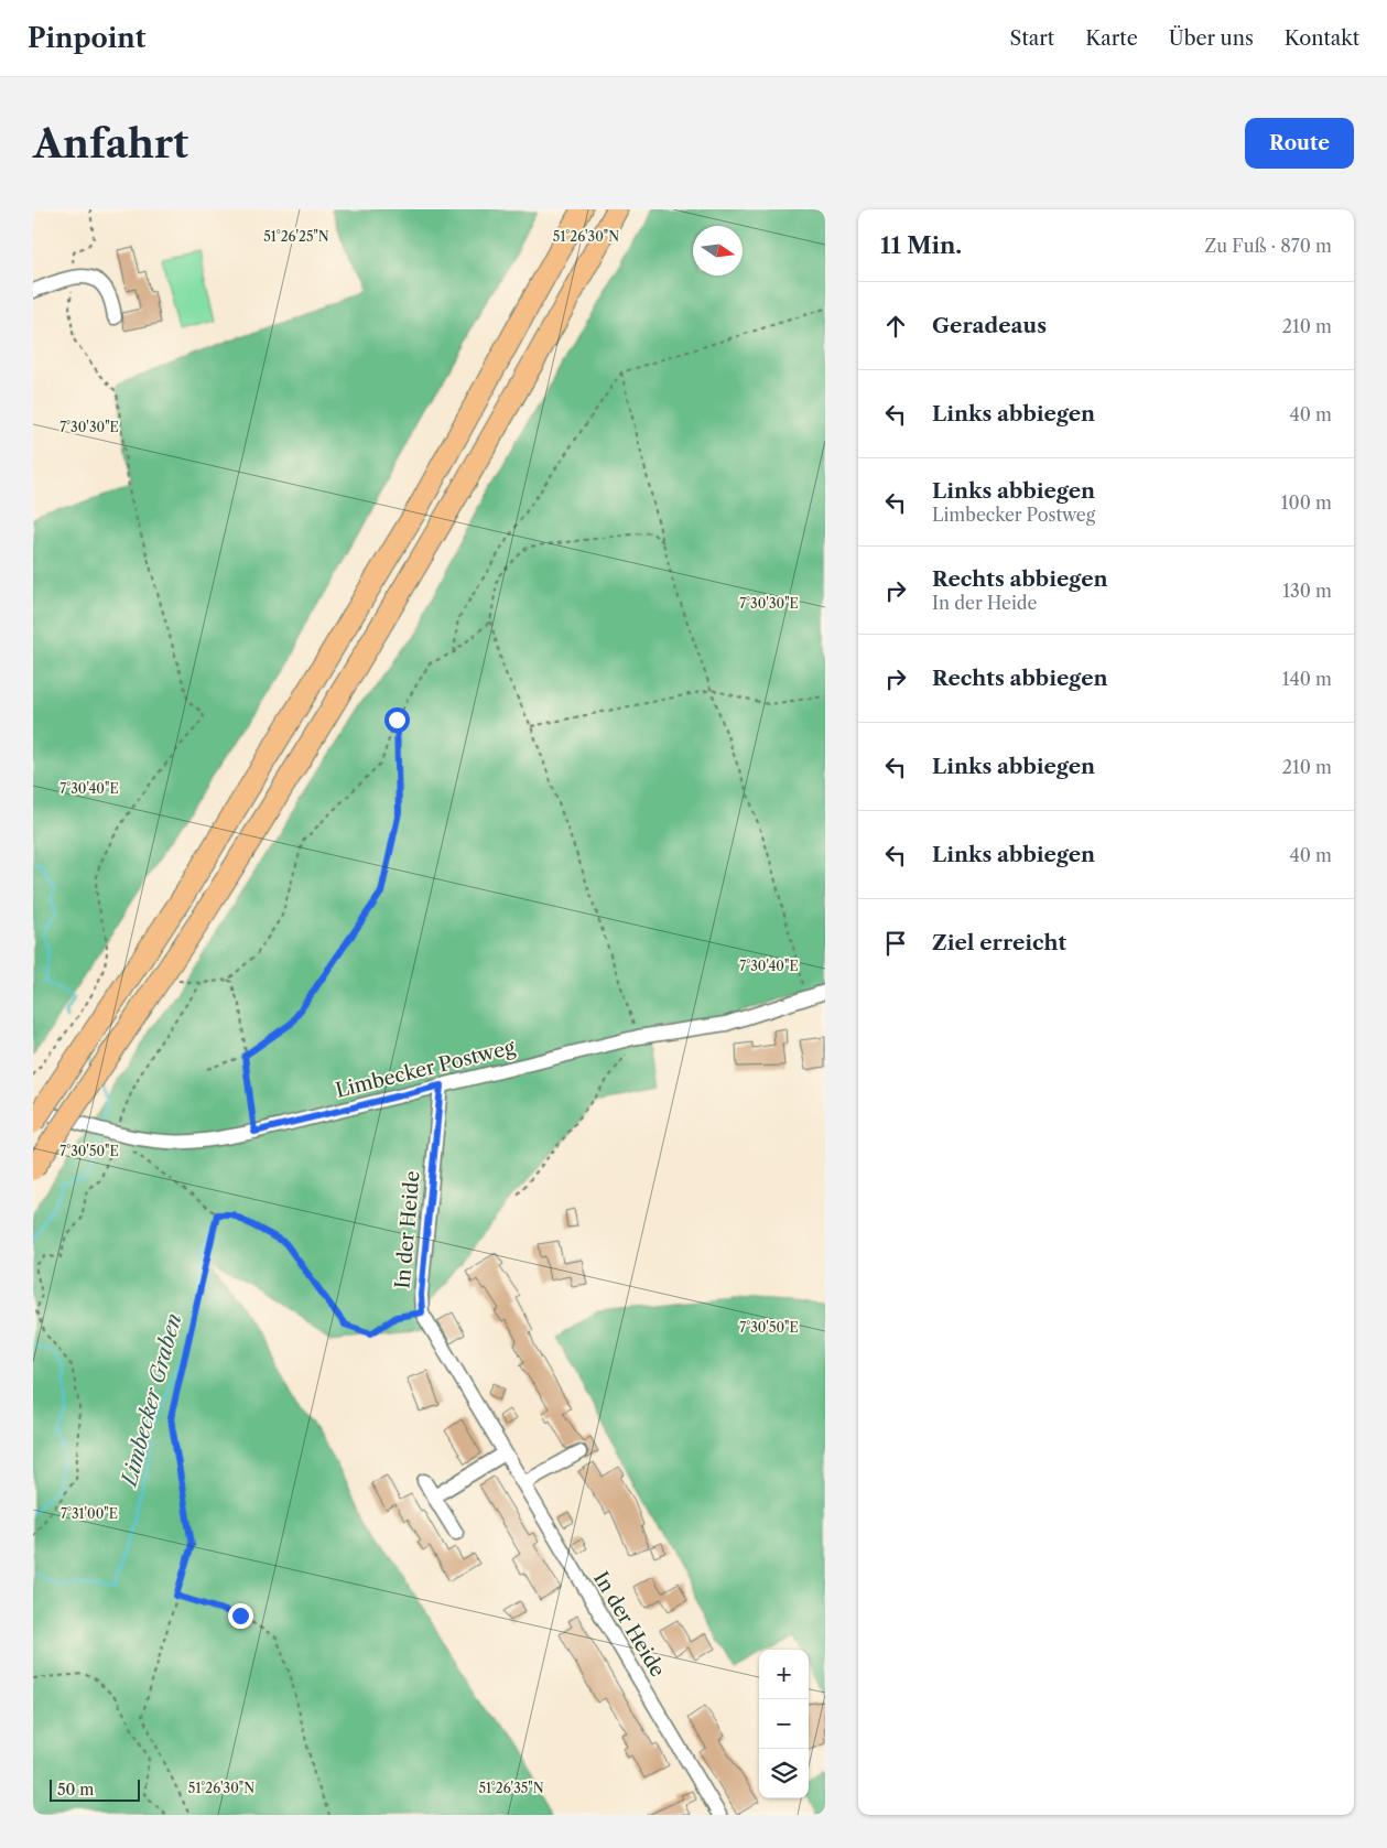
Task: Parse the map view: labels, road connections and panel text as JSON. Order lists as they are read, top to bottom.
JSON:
{
  "streets": {
    "street": ["Limbecker Postweg", "In der Heide"]
  },
  "crossings": [
    ["Limbecker Postweg", "In der Heide"]
  ],
  "water": ["Limbecker Graben"],
  "scale_bar": "50 m",
  "north": "right",
  "page": {
    "header": "Pinpoint",
    "nav": [
      "Start",
      "Karte",
      "Über uns",
      "Kontakt"
    ],
    "buttons": "Route",
    "title": "Anfahrt",
    "heading": ["11 Min.", "Zu Fuß · 870 m"],
    "list": [
      ["Geradeaus", "210 m"],
      ["Links abbiegen", "40 m"],
      ["Links abbiegen", "Limbecker Postweg", "100 m"],
      ["Rechts abbiegen", "In der Heide", "130 m"],
      ["Rechts abbiegen", "140 m"],
      ["Links abbiegen", "210 m"],
      ["Links abbiegen", "40 m"],
      "Ziel erreicht"
    ],
    "map_buttons": ["+", "−"],
    "scale": "50 m"
  },
  "coordinates": [
    "51°26'25\"N",
    "51°26'30\"N",
    "7°30'30\"E",
    "7°30'40\"E",
    "7°30'50\"E",
    "7°31'00\"E",
    "51°26'35\"N"
  ]
}
